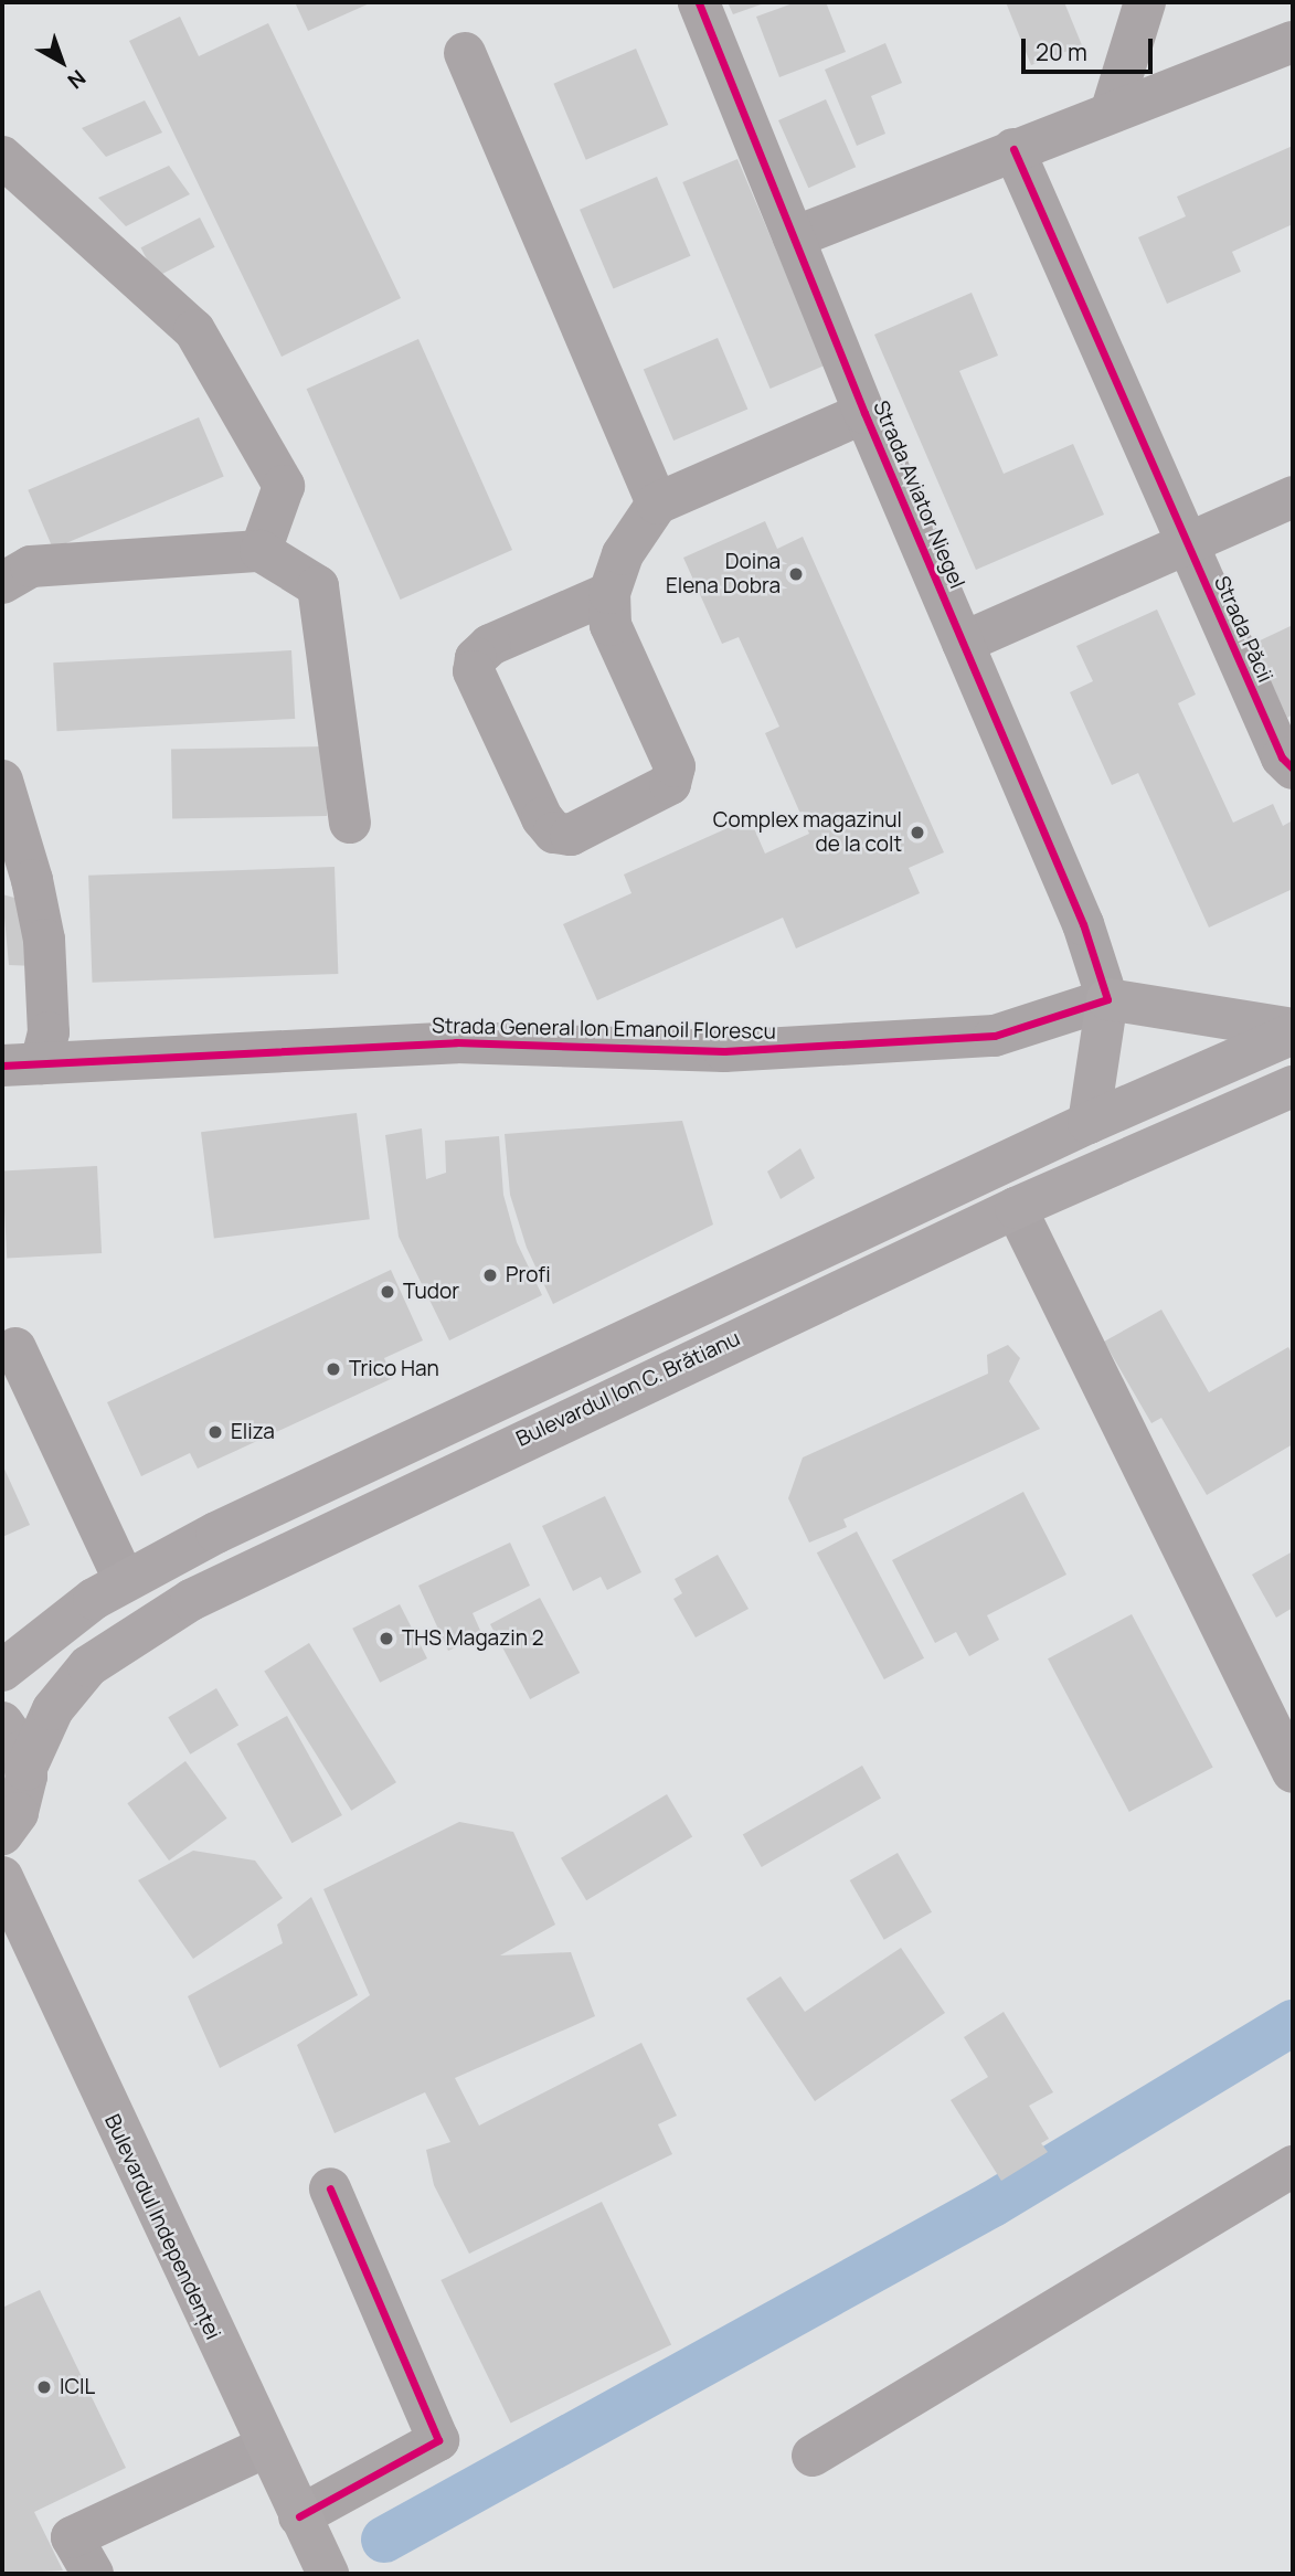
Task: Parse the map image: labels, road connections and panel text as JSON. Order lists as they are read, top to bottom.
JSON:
{
  "streets": {
    "main road": ["Bulevardul Ion C. Brătianu", "Bulevardul Independenței"],
    "street": ["Strada Aviator Niegel", "Strada Păcii", "Strada General Ion Emanoil Florescu"]
  },
  "crossings": [
    ["Strada Aviator Niegel", "Strada General Ion Emanoil Florescu"]
  ],
  "places": [
    "Doina Elena Dobra",
    "Complex magazinul de la colt",
    "Profi",
    "Tudor",
    "Trico Han",
    "Eliza",
    "THS Magazin 2",
    "ICIL"
  ],
  "scale_bar": "20 m",
  "north": "bottom right"
}
